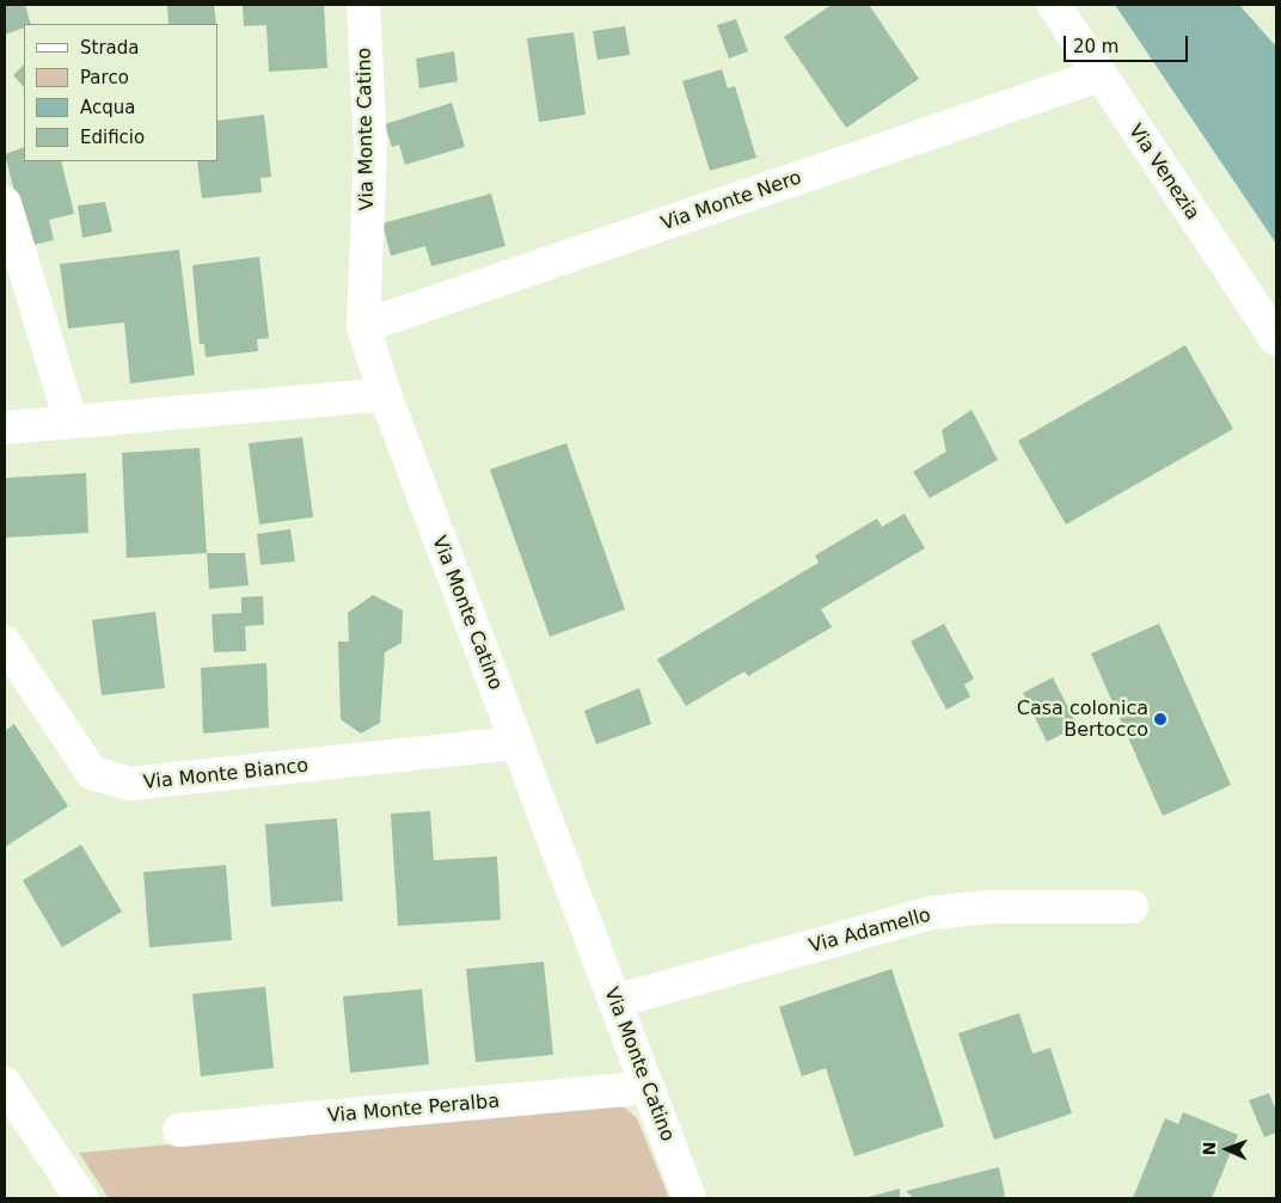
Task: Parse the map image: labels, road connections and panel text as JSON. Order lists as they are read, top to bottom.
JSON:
{
  "streets": {
    "street": [
      "Via Monte Catino",
      "Via Venezia",
      "Via Monte Nero",
      "Via Monte Bianco",
      "Via Adamello",
      "Via Monte Peralba"
    ]
  },
  "crossings": [
    ["Via Monte Catino", "Via Monte Nero"],
    ["Via Monte Catino", "Via Monte Bianco"],
    ["Via Monte Catino", "Via Adamello"],
    ["Via Monte Catino", "Via Monte Peralba"],
    ["Via Venezia", "Via Monte Nero"]
  ],
  "places": ["Casa colonica Bertocco"],
  "legend": [
    "Strada",
    "Parco",
    "Acqua",
    "Edificio"
  ],
  "scale_bar": "20 m",
  "north": "left"
}
